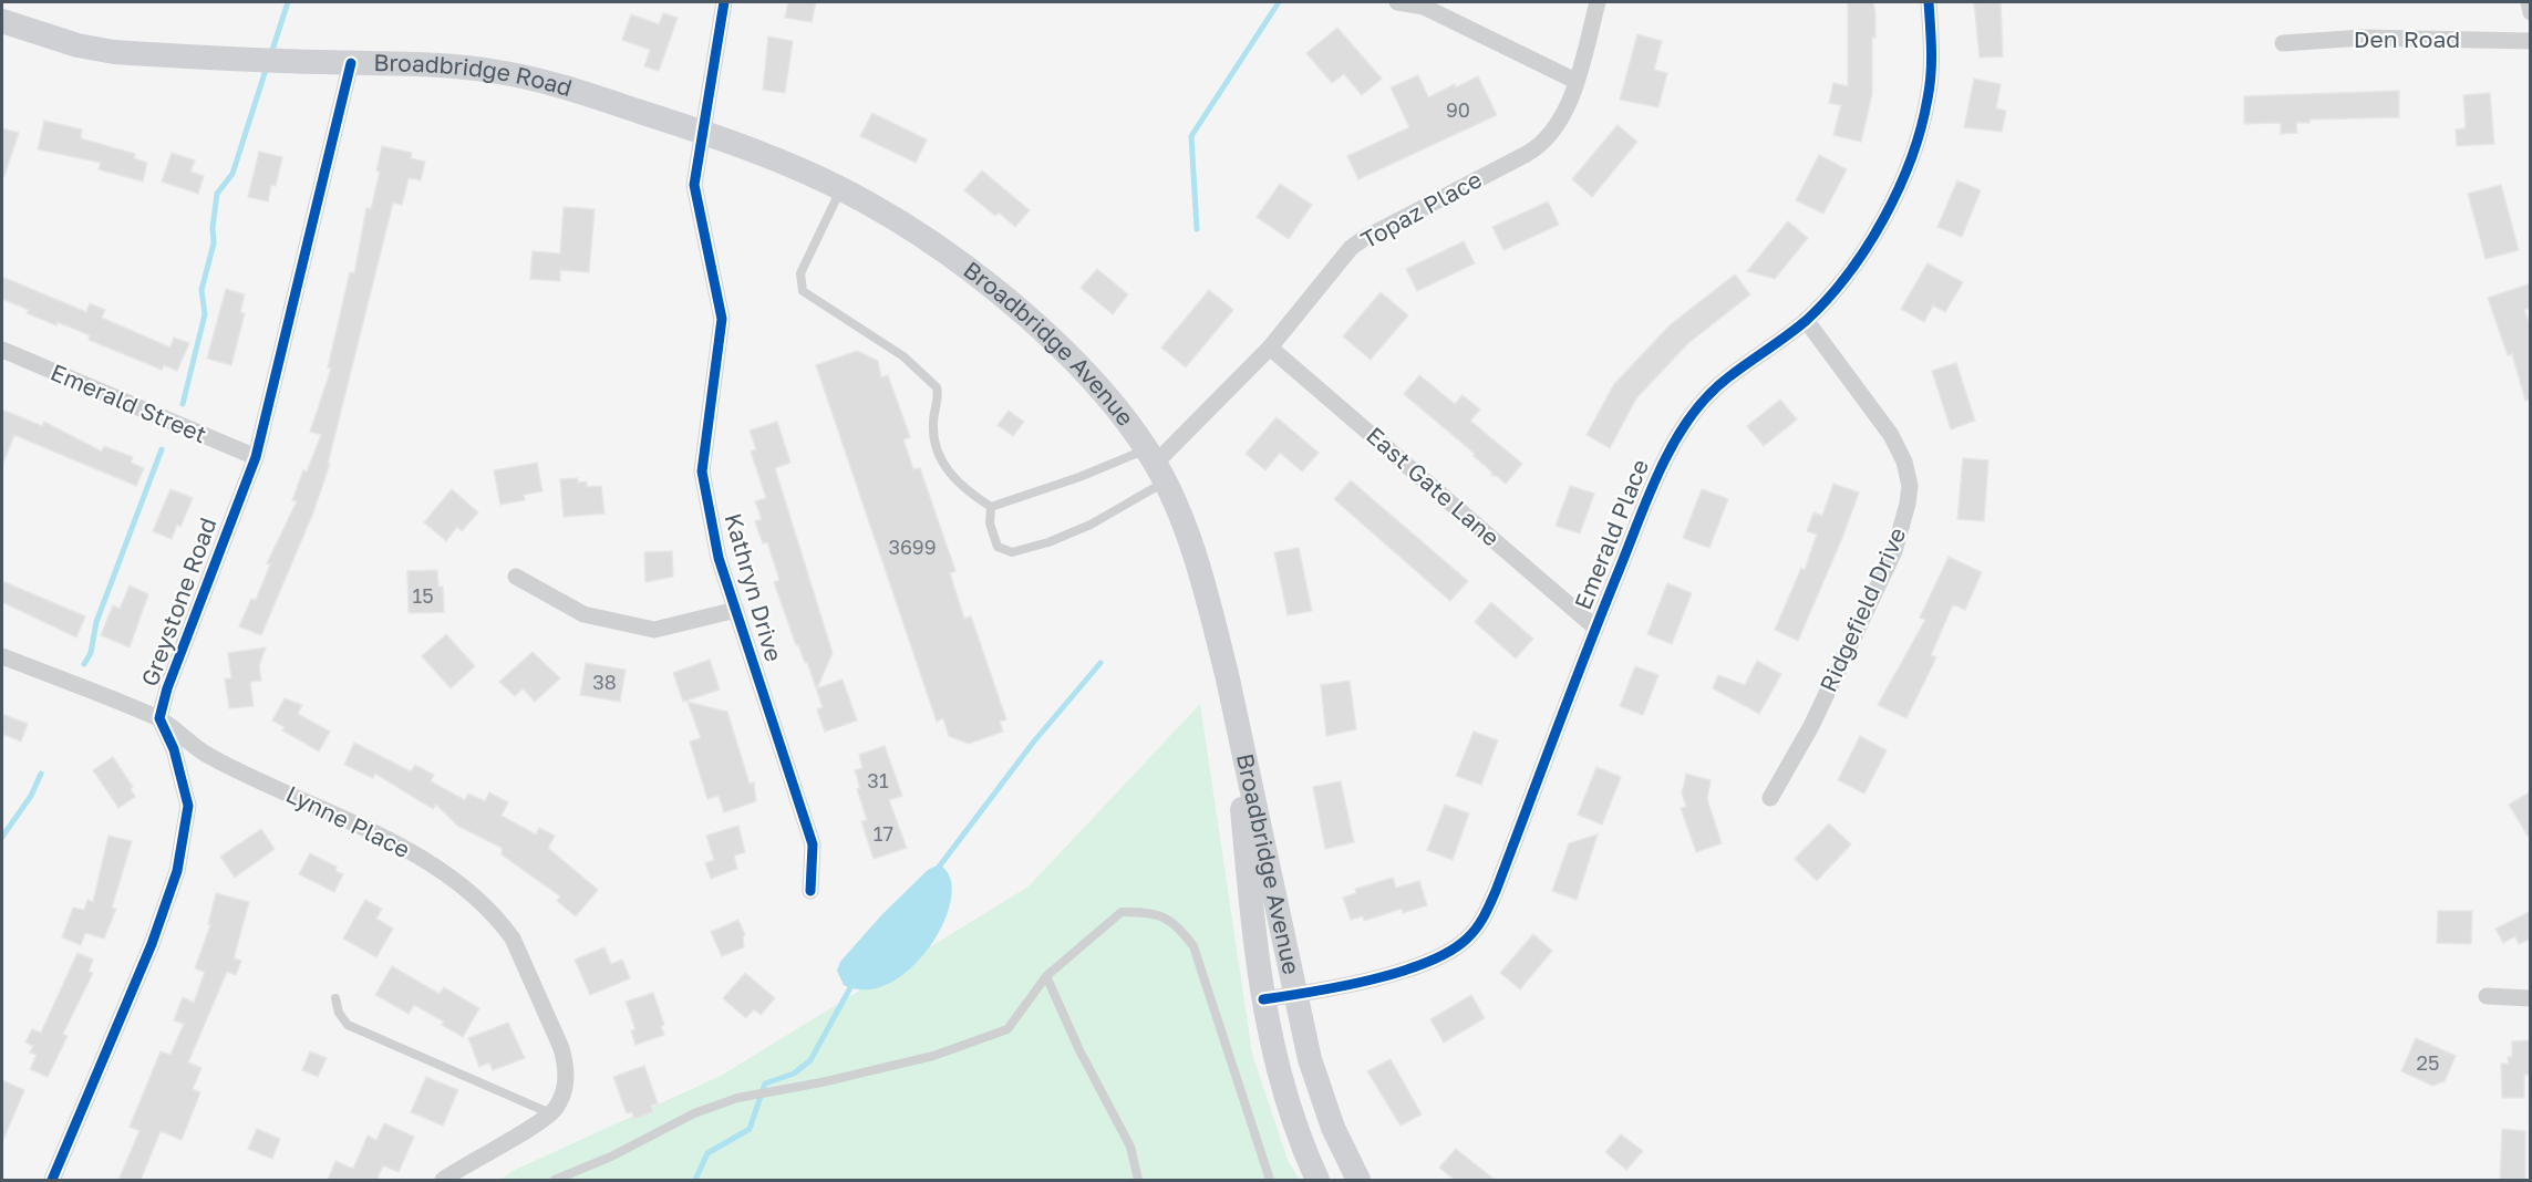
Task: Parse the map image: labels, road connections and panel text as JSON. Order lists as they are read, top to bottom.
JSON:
{
  "streets": {
    "main road": ["Broadbridge Road", "Broadbridge Avenue"],
    "street": [
      "Den Road",
      "Topaz Place",
      "Emerald Street",
      "East Gate Lane",
      "Emerald Place",
      "Kathryn Drive",
      "Greystone Road",
      "Ridgefield Drive",
      "Lynne Place"
    ]
  },
  "crossings": [
    ["Broadbridge Road", "Broadbridge Avenue"],
    ["Broadbridge Road", "Kathryn Drive"],
    ["Broadbridge Road", "Greystone Road"],
    ["Topaz Place", "Broadbridge Avenue"],
    ["Topaz Place", "East Gate Lane"],
    ["Broadbridge Avenue", "Emerald Place"],
    ["Broadbridge Avenue", "Kathryn Drive"],
    ["Emerald Street", "Greystone Road"],
    ["East Gate Lane", "Emerald Place"],
    ["Emerald Place", "Ridgefield Drive"],
    ["Greystone Road", "Lynne Place"]
  ],
  "house_numbers": [
    "90",
    "3699",
    "15",
    "38",
    "31",
    "17",
    "25"
  ]
}
